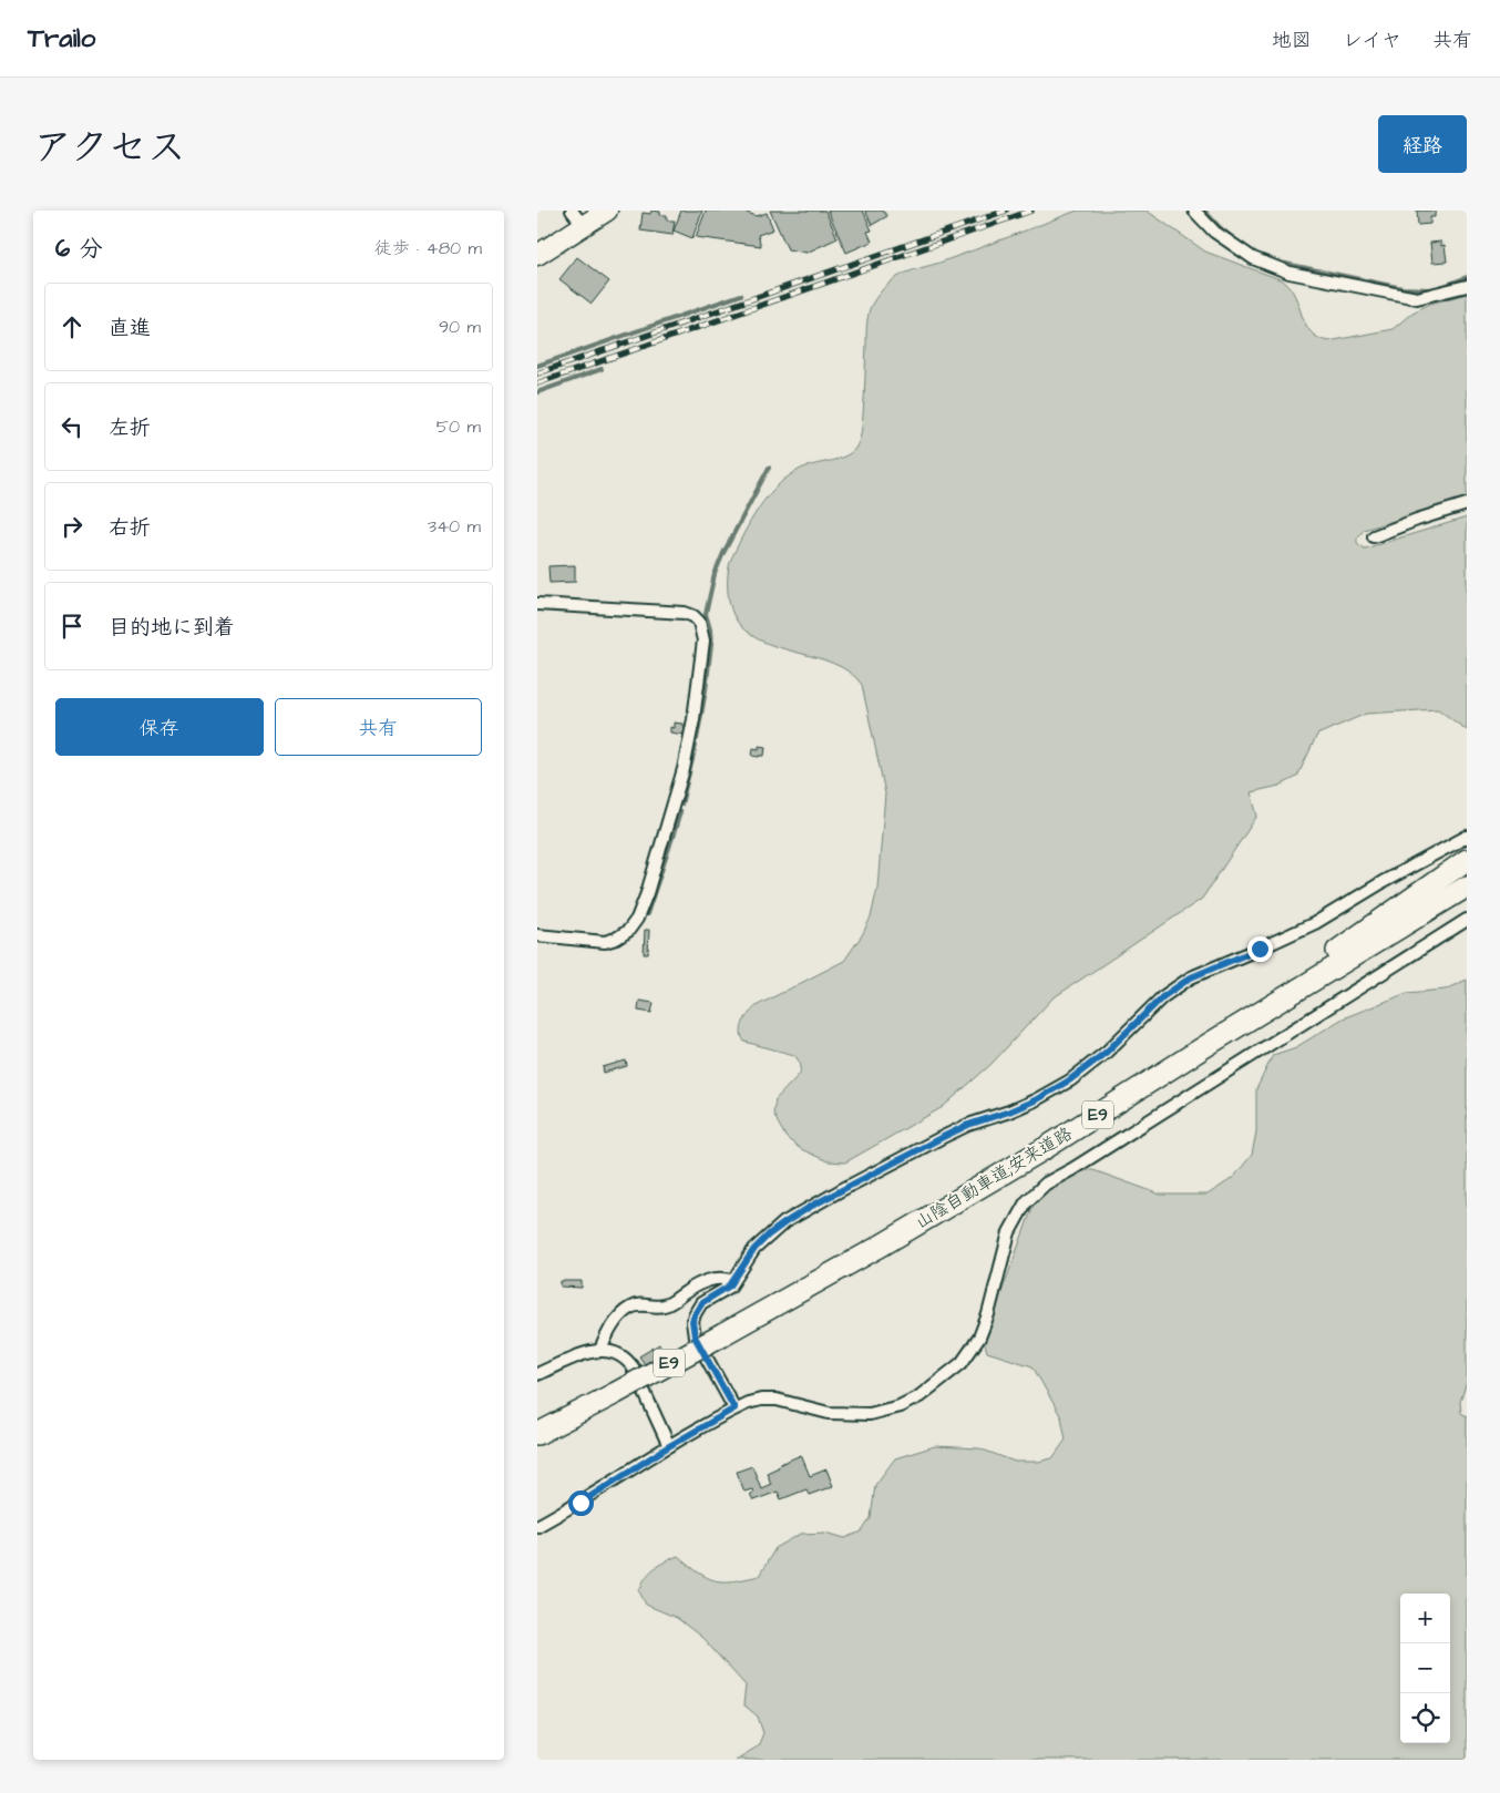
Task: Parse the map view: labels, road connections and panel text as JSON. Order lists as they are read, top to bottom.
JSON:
{
  "streets": {
    "highway": ["E9", "山陰自動車道;安来道路"]
  },
  "page": {
    "header": "Trailo",
    "nav": ["地図", "レイヤ", "共有"],
    "title": "アクセス",
    "buttons": [
      "経路",
      ["保存", "共有"]
    ],
    "heading": ["6 分", "徒歩 · 480 m"],
    "list": [
      ["直進", "90 m"],
      ["左折", "50 m"],
      ["右折", "340 m"],
      "目的地に到着"
    ],
    "map_buttons": ["+", "−"]
  }
}
